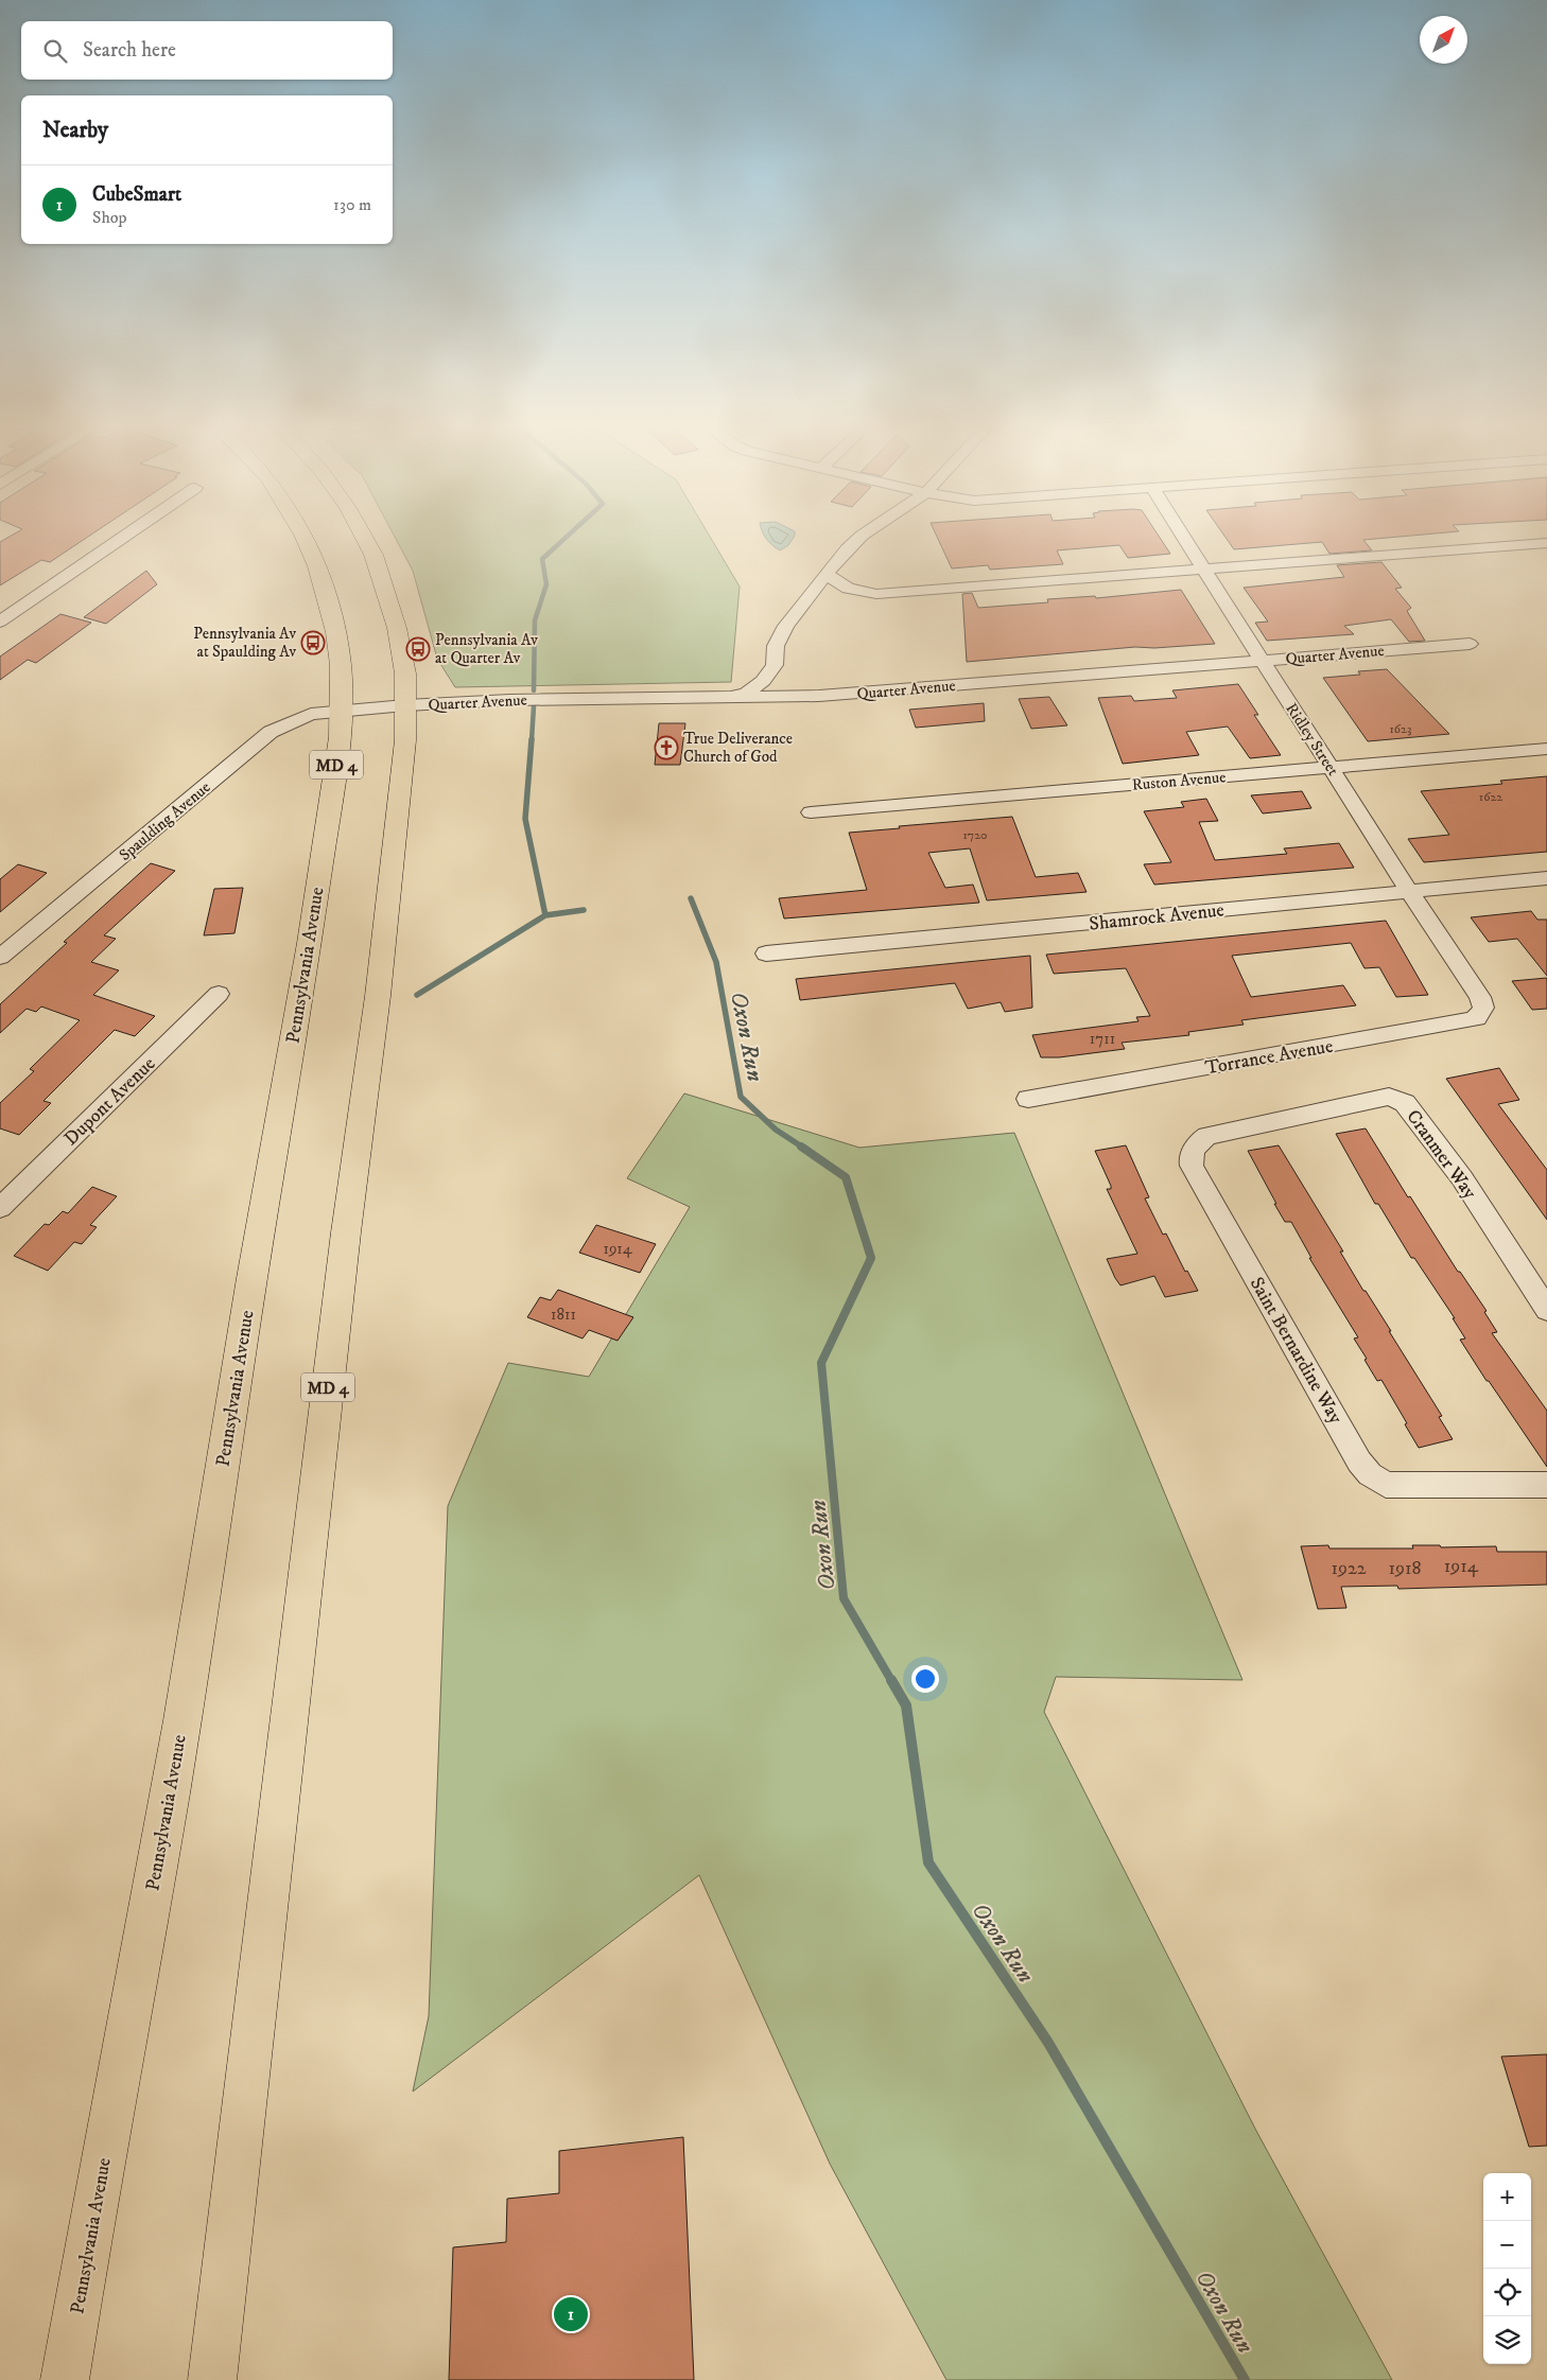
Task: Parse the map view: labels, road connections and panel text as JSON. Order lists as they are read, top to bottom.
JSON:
{
  "streets": {
    "highway": ["MD 4", "Pennsylvania Avenue"],
    "street": [
      "Quarter Avenue",
      "Ridley Street",
      "Ruston Avenue",
      "Spaulding Avenue",
      "Shamrock Avenue",
      "Torrance Avenue",
      "Dupont Avenue",
      "Cranmer Way",
      "Saint Bernardine Way"
    ]
  },
  "crossings": [
    ["Quarter Avenue", "Ridley Street"],
    ["Quarter Avenue", "MD 4"],
    ["Quarter Avenue", "Spaulding Avenue"],
    ["Quarter Avenue", "Pennsylvania Avenue"],
    ["Ridley Street", "Ruston Avenue"],
    ["Ridley Street", "Shamrock Avenue"],
    ["Ridley Street", "Torrance Avenue"],
    ["Spaulding Avenue", "Pennsylvania Avenue"],
    ["Cranmer Way", "Saint Bernardine Way"]
  ],
  "water": ["Oxon Run"],
  "places": {
    "bus stop": ["Pennsylvania Av at Spaulding Av", "Pennsylvania Av at Quarter Av"],
    "church": ["True Deliverance Church of God"]
  },
  "house_numbers": [
    "1623",
    "1622",
    "1720",
    "1711",
    "1914",
    "1811",
    "1914",
    "1922",
    "1918"
  ],
  "north": "top right",
  "page": {
    "search": "Search here",
    "heading": "Nearby",
    "list": [
      {
        "mark": "1",
        "name": "CubeSmart",
        "note": "Shop",
        "value": "130 m"
      }
    ],
    "map_buttons": ["+", "−"],
    "pins": "1"
  }
}
